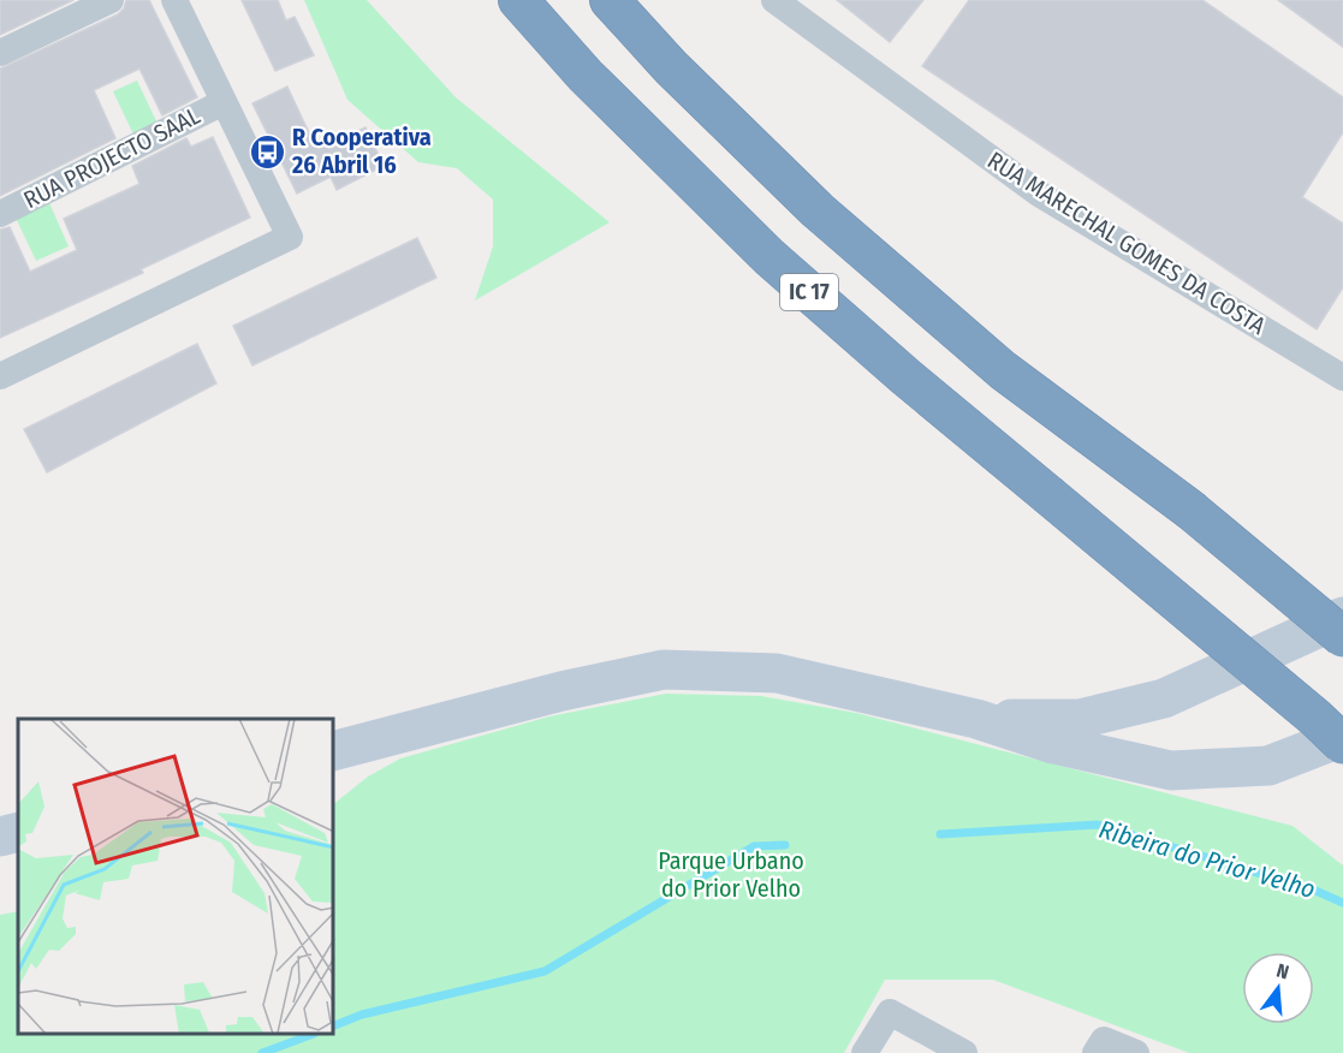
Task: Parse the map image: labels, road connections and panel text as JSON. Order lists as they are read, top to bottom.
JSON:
{
  "streets": {
    "highway": ["IC 17"],
    "street": ["RUA PROJECTO SAAL", "RUA MARECHAL GOMES DA COSTA"]
  },
  "water": ["Ribeira do Prior Velho"],
  "parks": ["Parque Urbano do Prior Velho"],
  "places": {
    "bus stop": ["R Cooperativa 26 Abril 16"]
  },
  "north": "top"
}
